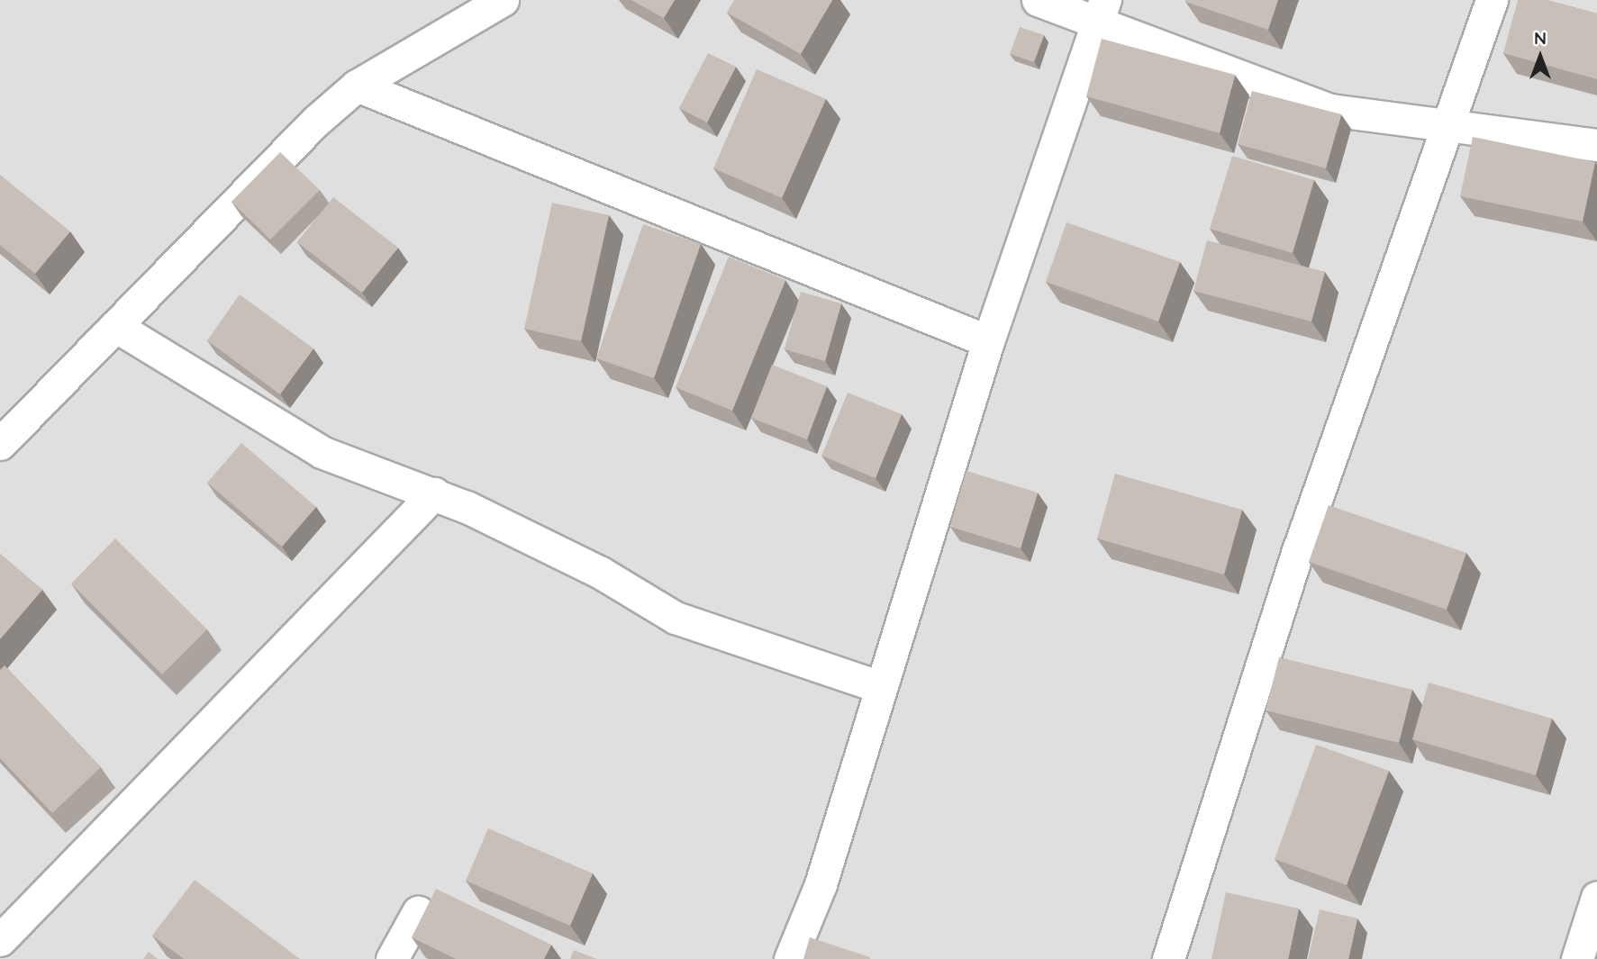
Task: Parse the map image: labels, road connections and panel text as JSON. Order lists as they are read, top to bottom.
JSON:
{
  "north": "top"
}
